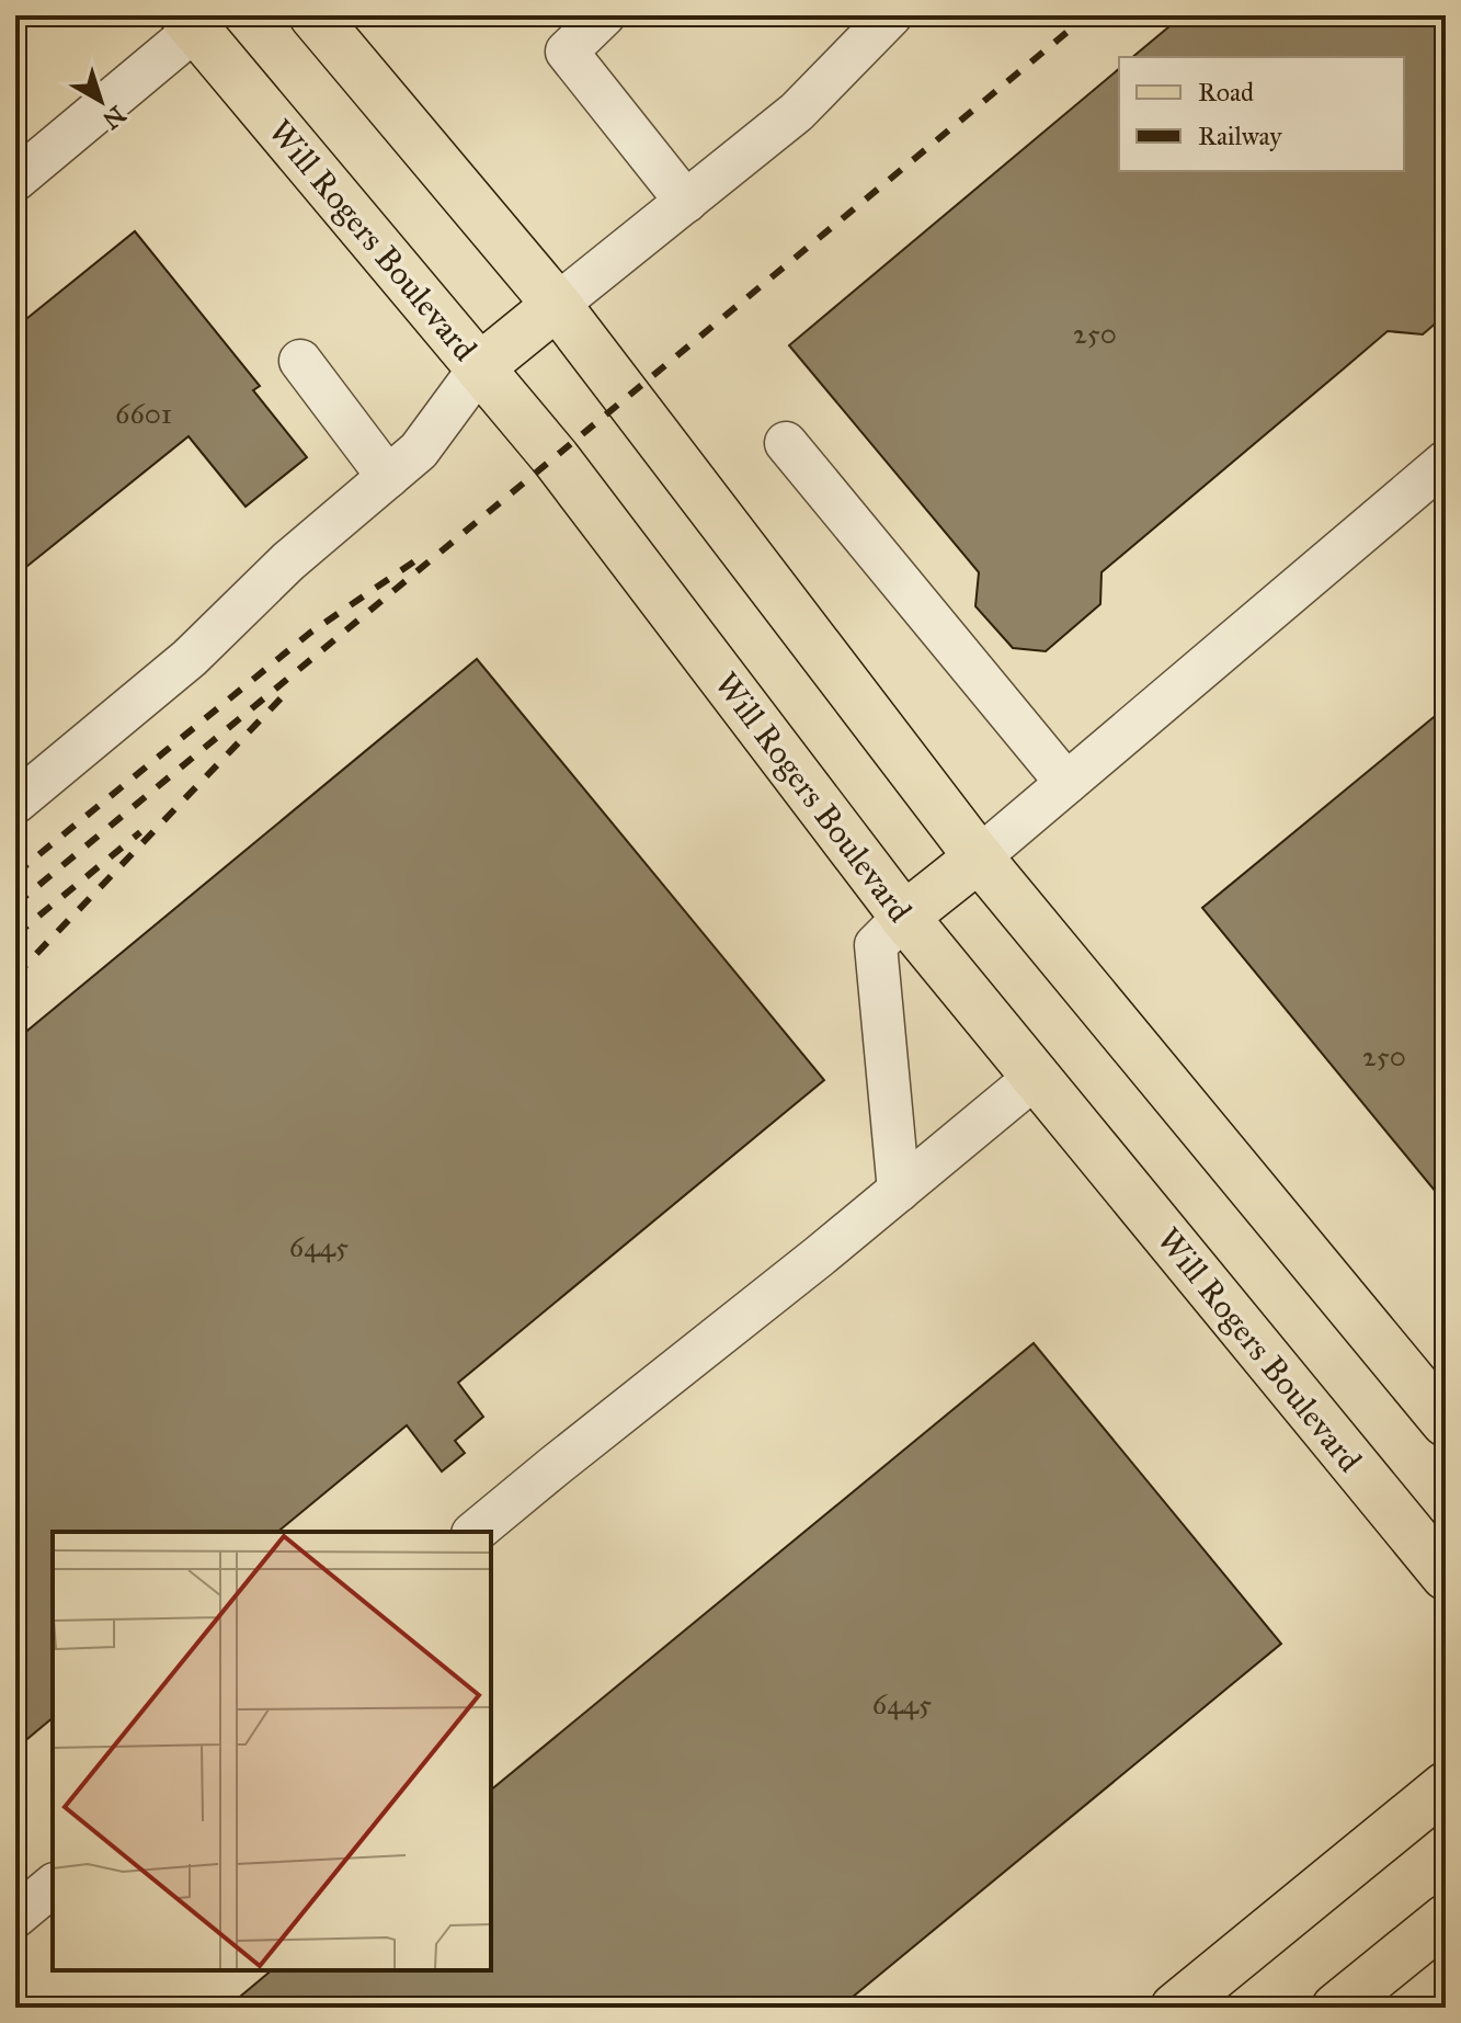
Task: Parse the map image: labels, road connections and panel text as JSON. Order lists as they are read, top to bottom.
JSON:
{
  "streets": {
    "main road": ["Will Rogers Boulevard"]
  },
  "house_numbers": [
    "250",
    "6601",
    "250",
    "6445",
    "6445"
  ],
  "legend": ["Road", "Railway"],
  "north": "bottom right"
}
